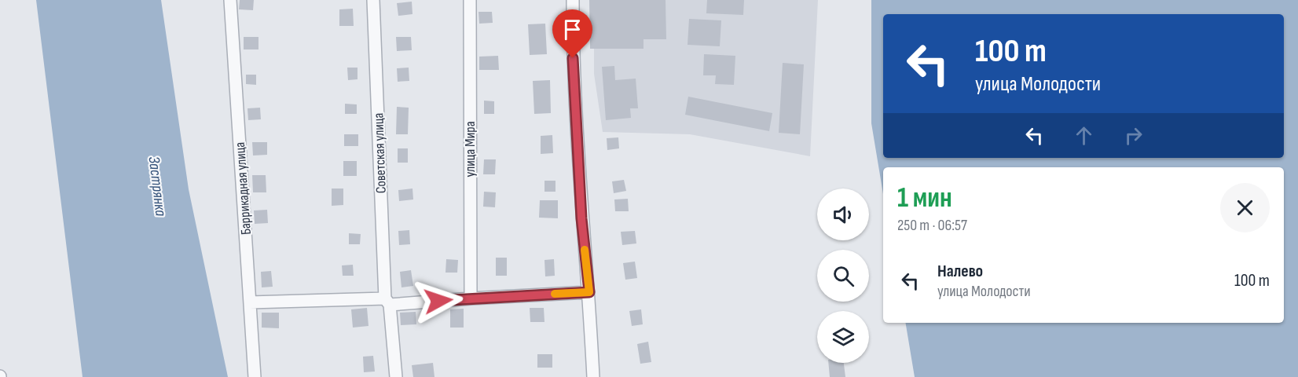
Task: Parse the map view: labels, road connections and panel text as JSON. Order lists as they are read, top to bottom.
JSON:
{
  "streets": {
    "street": ["улица Мира", "Советская улица", "Баррикадная улица"]
  },
  "water": ["Застрянка"],
  "page": {
    "turn": ["100 m", "улица Молодости"],
    "heading": ["1 мин", "250 m · 06:57"],
    "list": [
      {
        "name": "Налево",
        "note": "улица Молодости",
        "value": "100 m"
      }
    ]
  }
}
